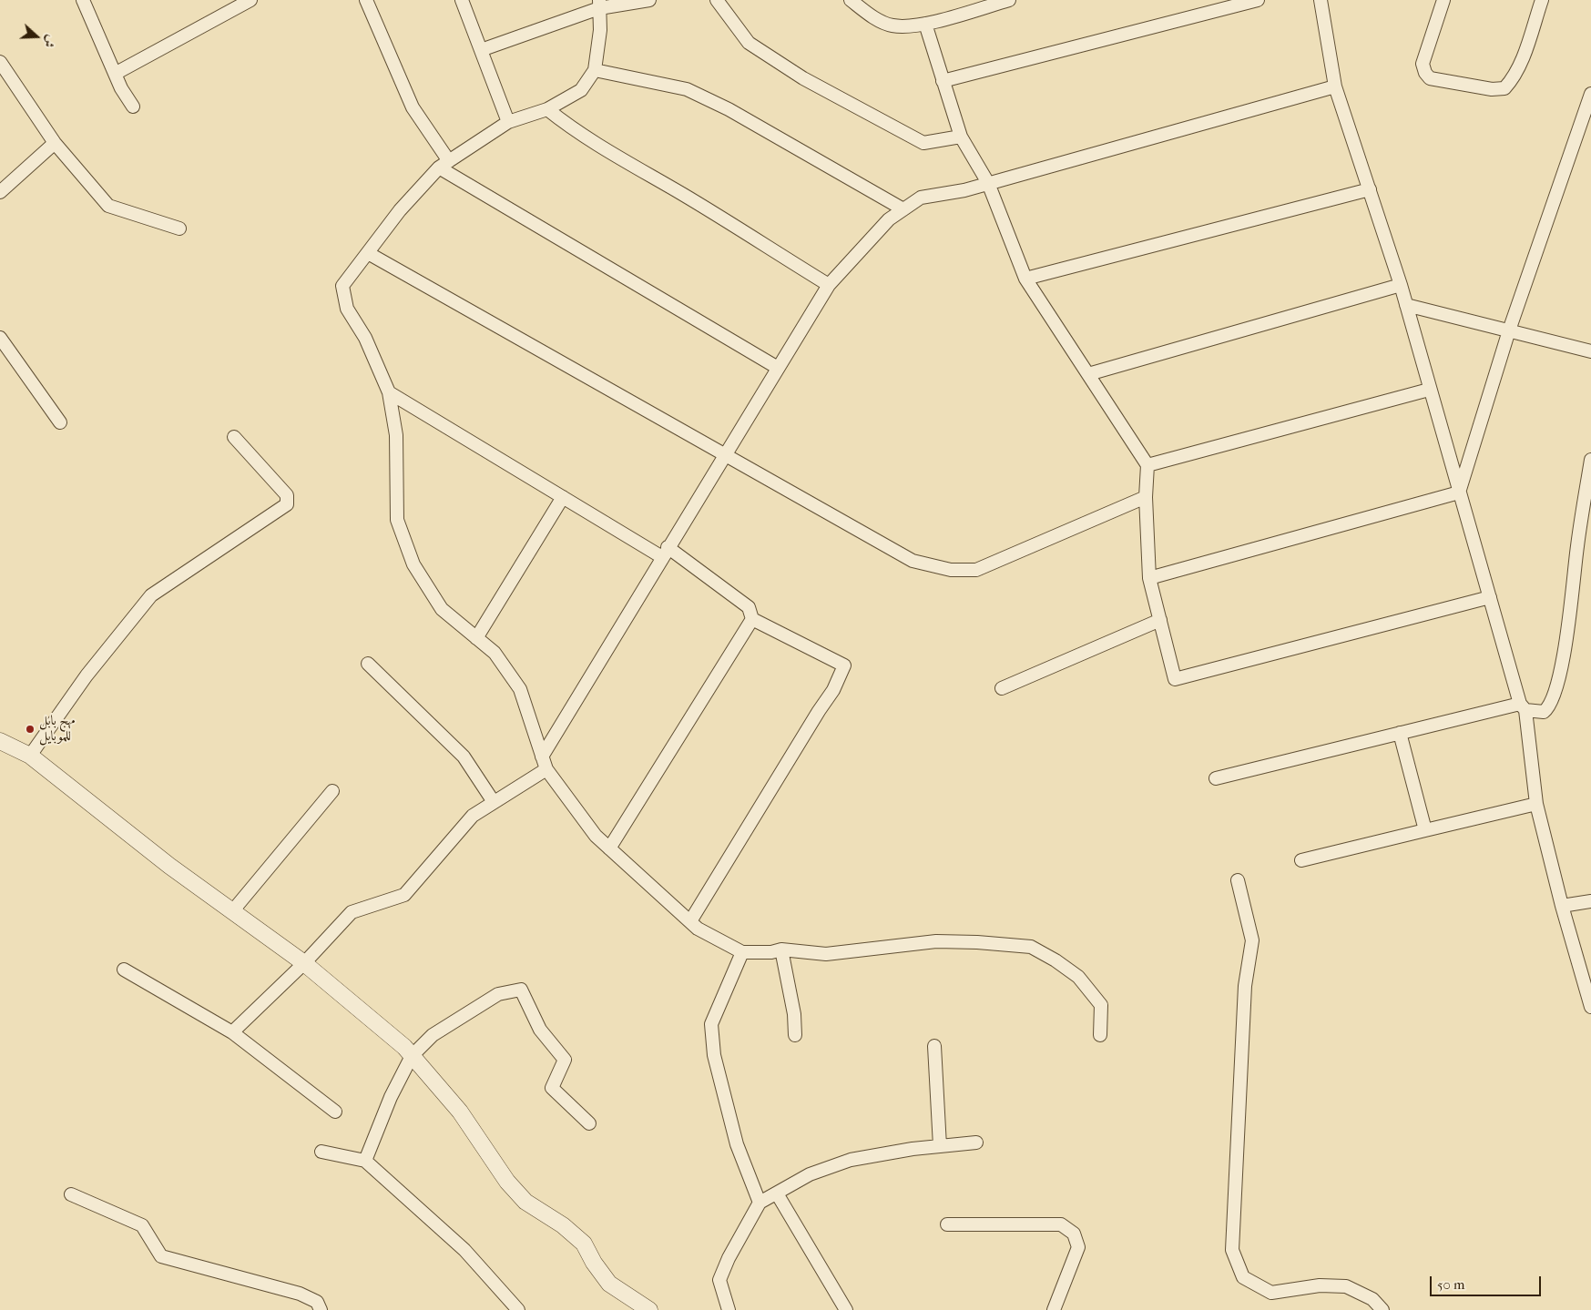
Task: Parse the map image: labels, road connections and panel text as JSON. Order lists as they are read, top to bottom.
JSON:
{
  "places": ["مهج بابل للموبايل"],
  "scale_bar": "50 m",
  "north": "right"
}
